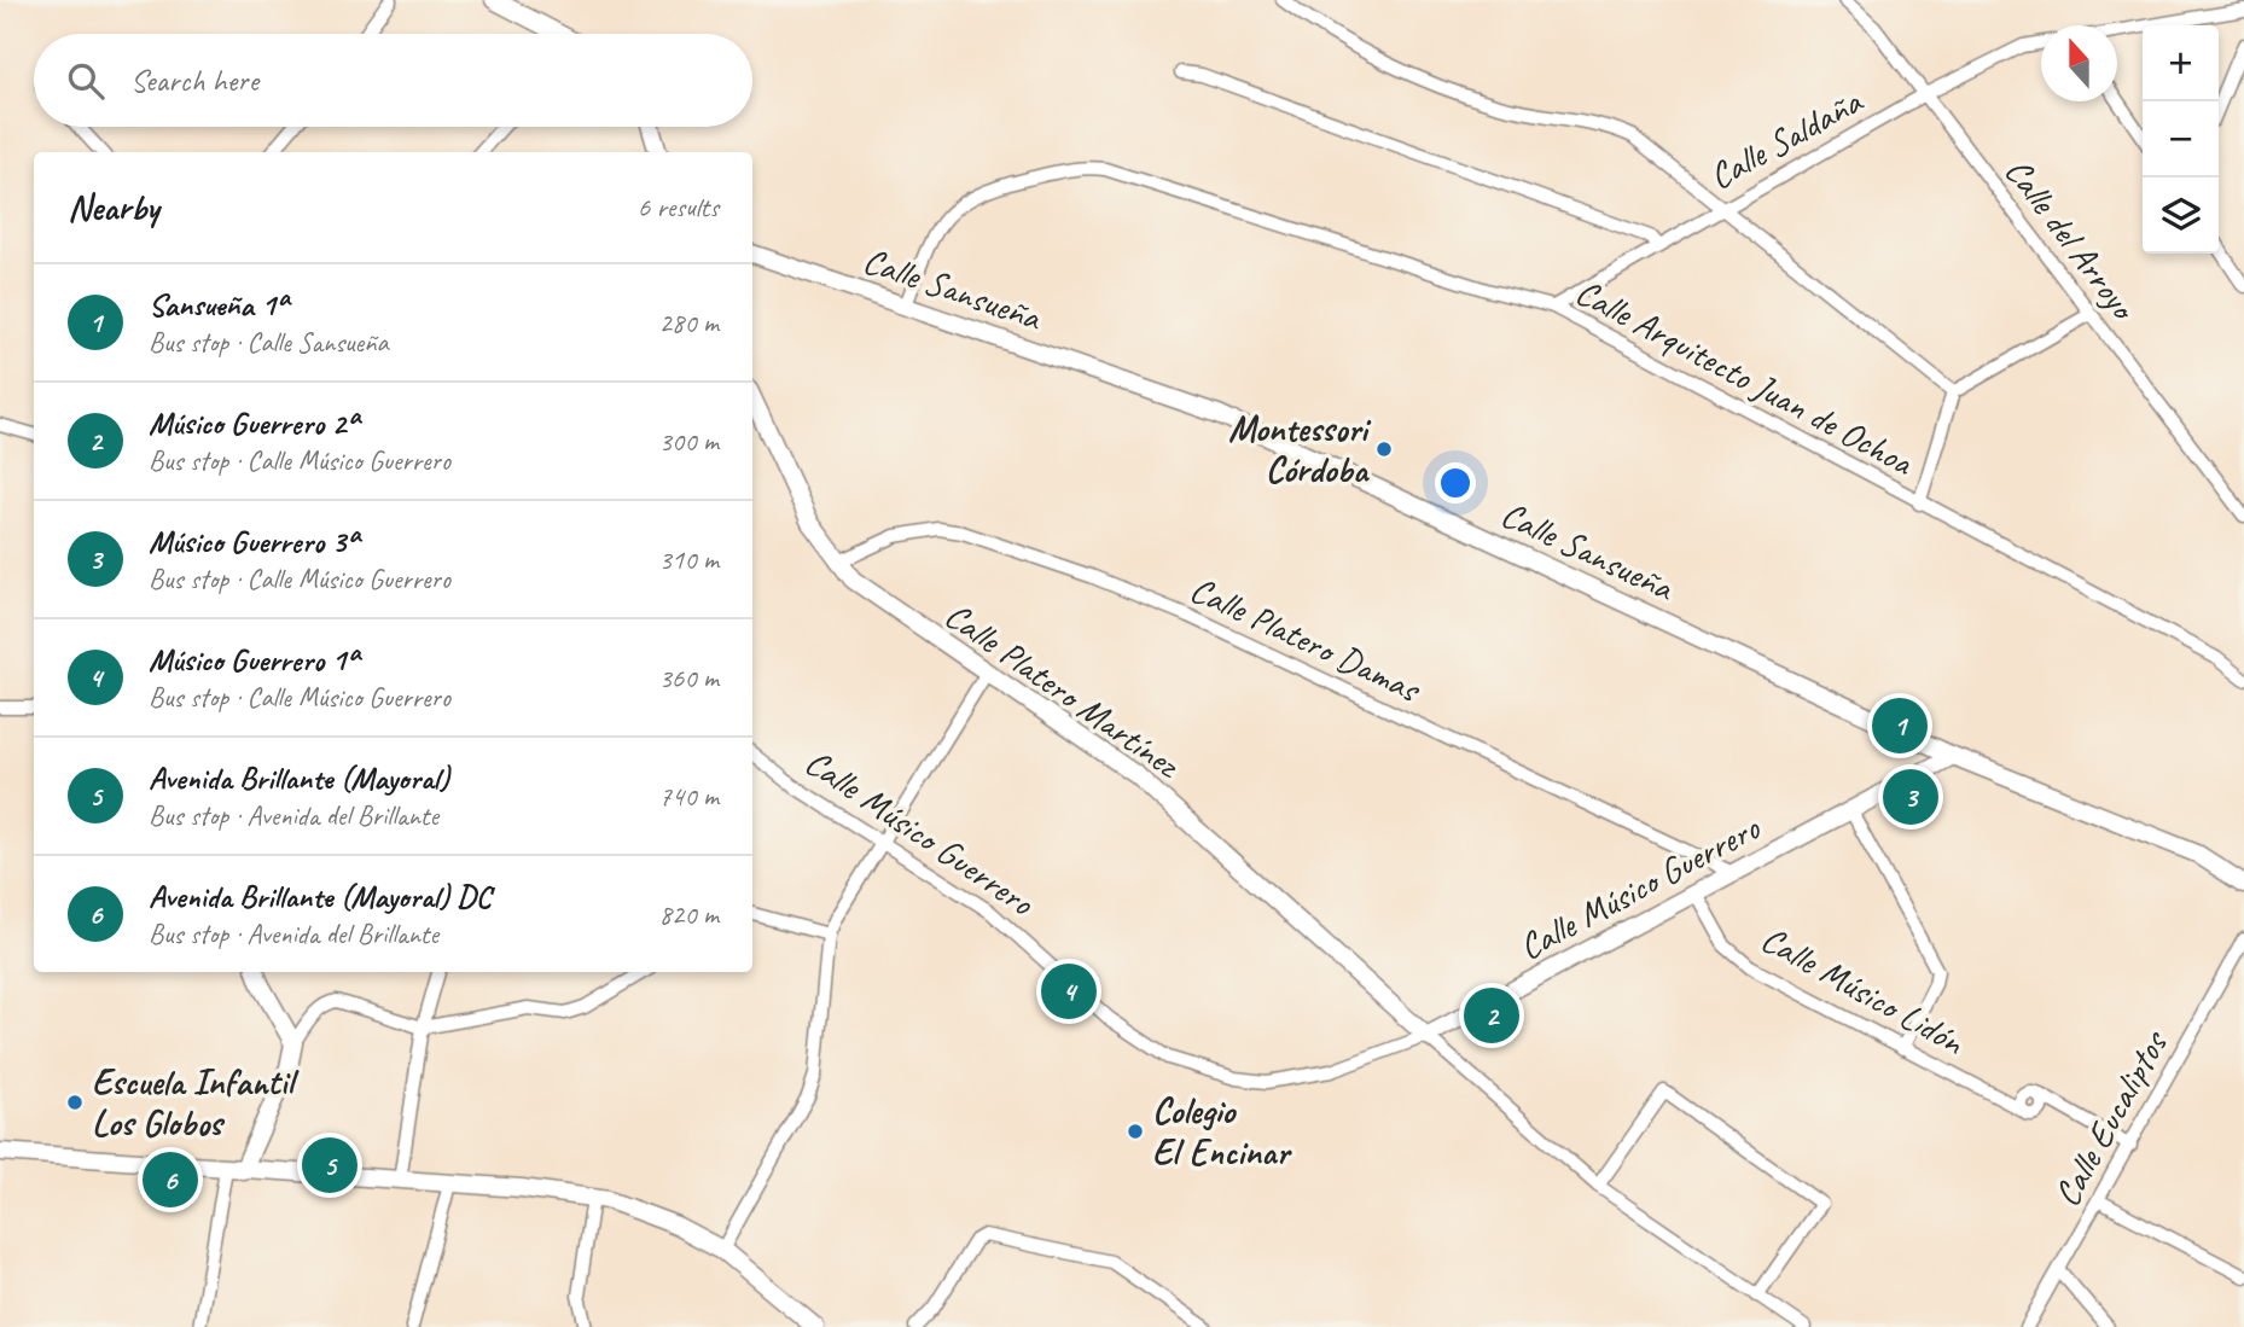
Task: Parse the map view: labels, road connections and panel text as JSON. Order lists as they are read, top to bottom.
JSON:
{
  "streets": {
    "street": [
      "Calle Saldaña",
      "Calle del Arroyo",
      "Calle Sansueña",
      "Calle Arquitecto Juan de Ochoa",
      "Calle Platero Damas",
      "Calle Platero Martínez",
      "Calle Músico Guerrero",
      "Calle Músico Lidón",
      "Calle Eucaliptos"
    ]
  },
  "crossings": [
    ["Calle Saldaña", "Calle del Arroyo"],
    ["Calle Saldaña", "Calle Arquitecto Juan de Ochoa"],
    ["Calle Sansueña", "Calle Arquitecto Juan de Ochoa"],
    ["Calle Sansueña", "Calle Músico Guerrero"],
    ["Calle Platero Damas", "Calle Platero Martínez"],
    ["Calle Platero Damas", "Calle Músico Guerrero"],
    ["Calle Platero Martínez", "Calle Músico Guerrero"],
    ["Calle Músico Guerrero", "Calle Músico Lidón"],
    ["Calle Músico Lidón", "Calle Eucaliptos"]
  ],
  "places": ["Montessori Córdoba", "Escuela Infantil Los Globos", "Colegio El Encinar"],
  "north": "top",
  "page": {
    "map_buttons": ["+", "−"],
    "search": "Search here",
    "heading": ["Nearby", "6 results"],
    "list": [
      {
        "mark": "1",
        "name": "Sansueña 1ª",
        "note": "Bus stop · Calle Sansueña",
        "value": "280 m"
      },
      {
        "mark": "2",
        "name": "Músico Guerrero 2ª",
        "note": "Bus stop · Calle Músico Guerrero",
        "value": "300 m"
      },
      {
        "mark": "3",
        "name": "Músico Guerrero 3ª",
        "note": "Bus stop · Calle Músico Guerrero",
        "value": "310 m"
      },
      {
        "mark": "4",
        "name": "Músico Guerrero 1ª",
        "note": "Bus stop · Calle Músico Guerrero",
        "value": "360 m"
      },
      {
        "mark": "5",
        "name": "Avenida Brillante (Mayoral)",
        "note": "Bus stop · Avenida del Brillante",
        "value": "740 m"
      },
      {
        "mark": "6",
        "name": "Avenida Brillante (Mayoral) DC",
        "note": "Bus stop · Avenida del Brillante",
        "value": "820 m"
      }
    ],
    "pins": [
      "1",
      "3",
      "4",
      "2",
      "5",
      "6"
    ]
  }
}
